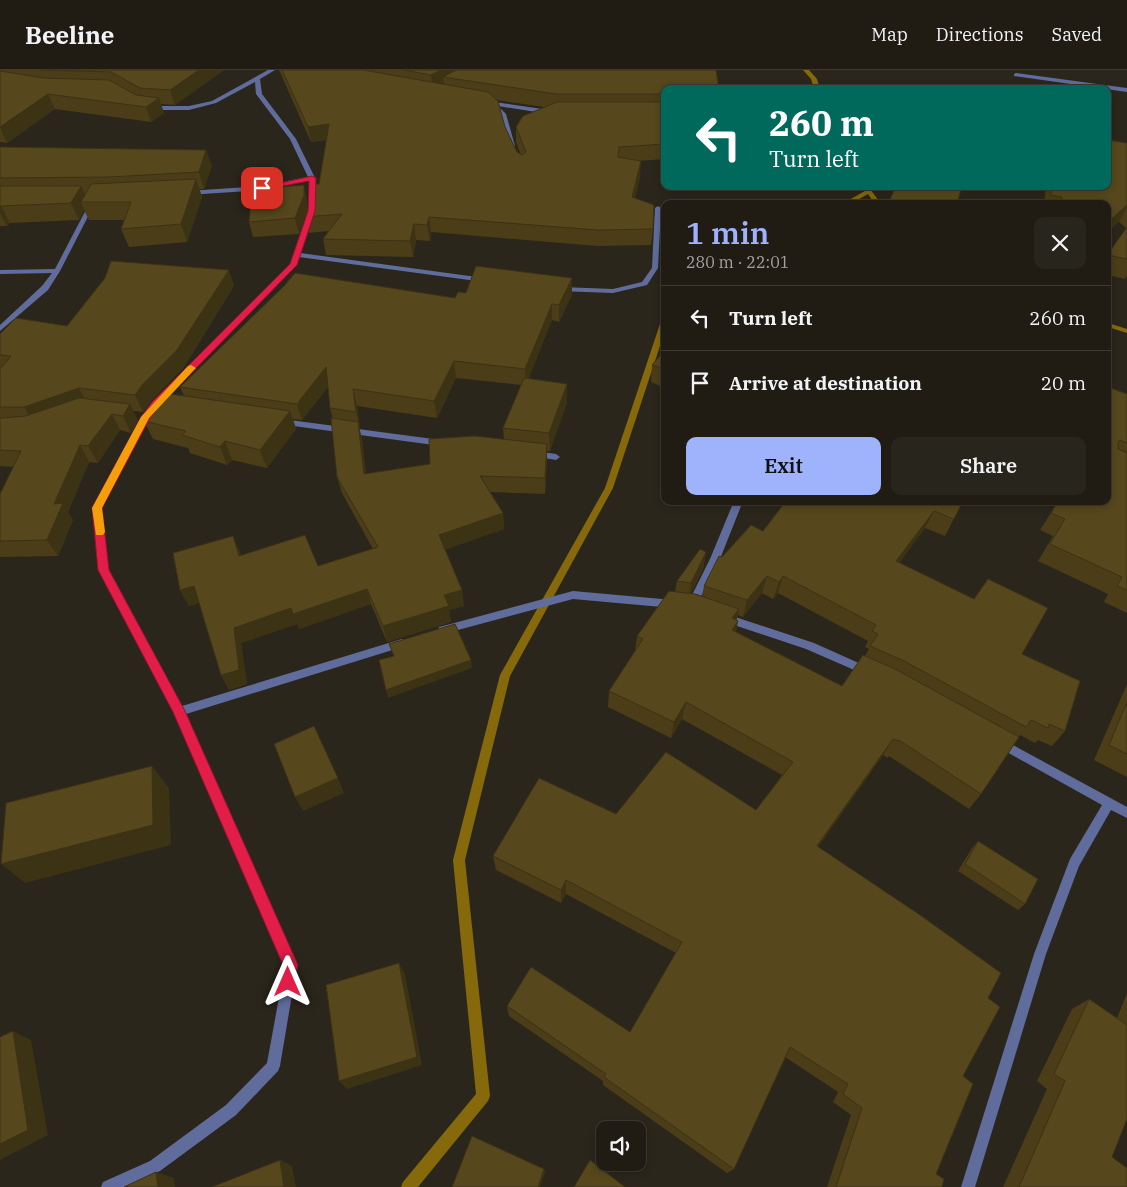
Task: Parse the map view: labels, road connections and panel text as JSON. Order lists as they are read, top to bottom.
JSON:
{
  "page": {
    "header": "Beeline",
    "nav": ["Map", "Directions", "Saved"],
    "turn": ["260 m", "Turn left"],
    "heading": ["1 min", "280 m · 22:01"],
    "list": [
      {
        "name": "Turn left",
        "value": "260 m"
      },
      {
        "name": "Arrive at destination",
        "value": "20 m"
      }
    ],
    "buttons": ["Exit", "Share"]
  }
}
